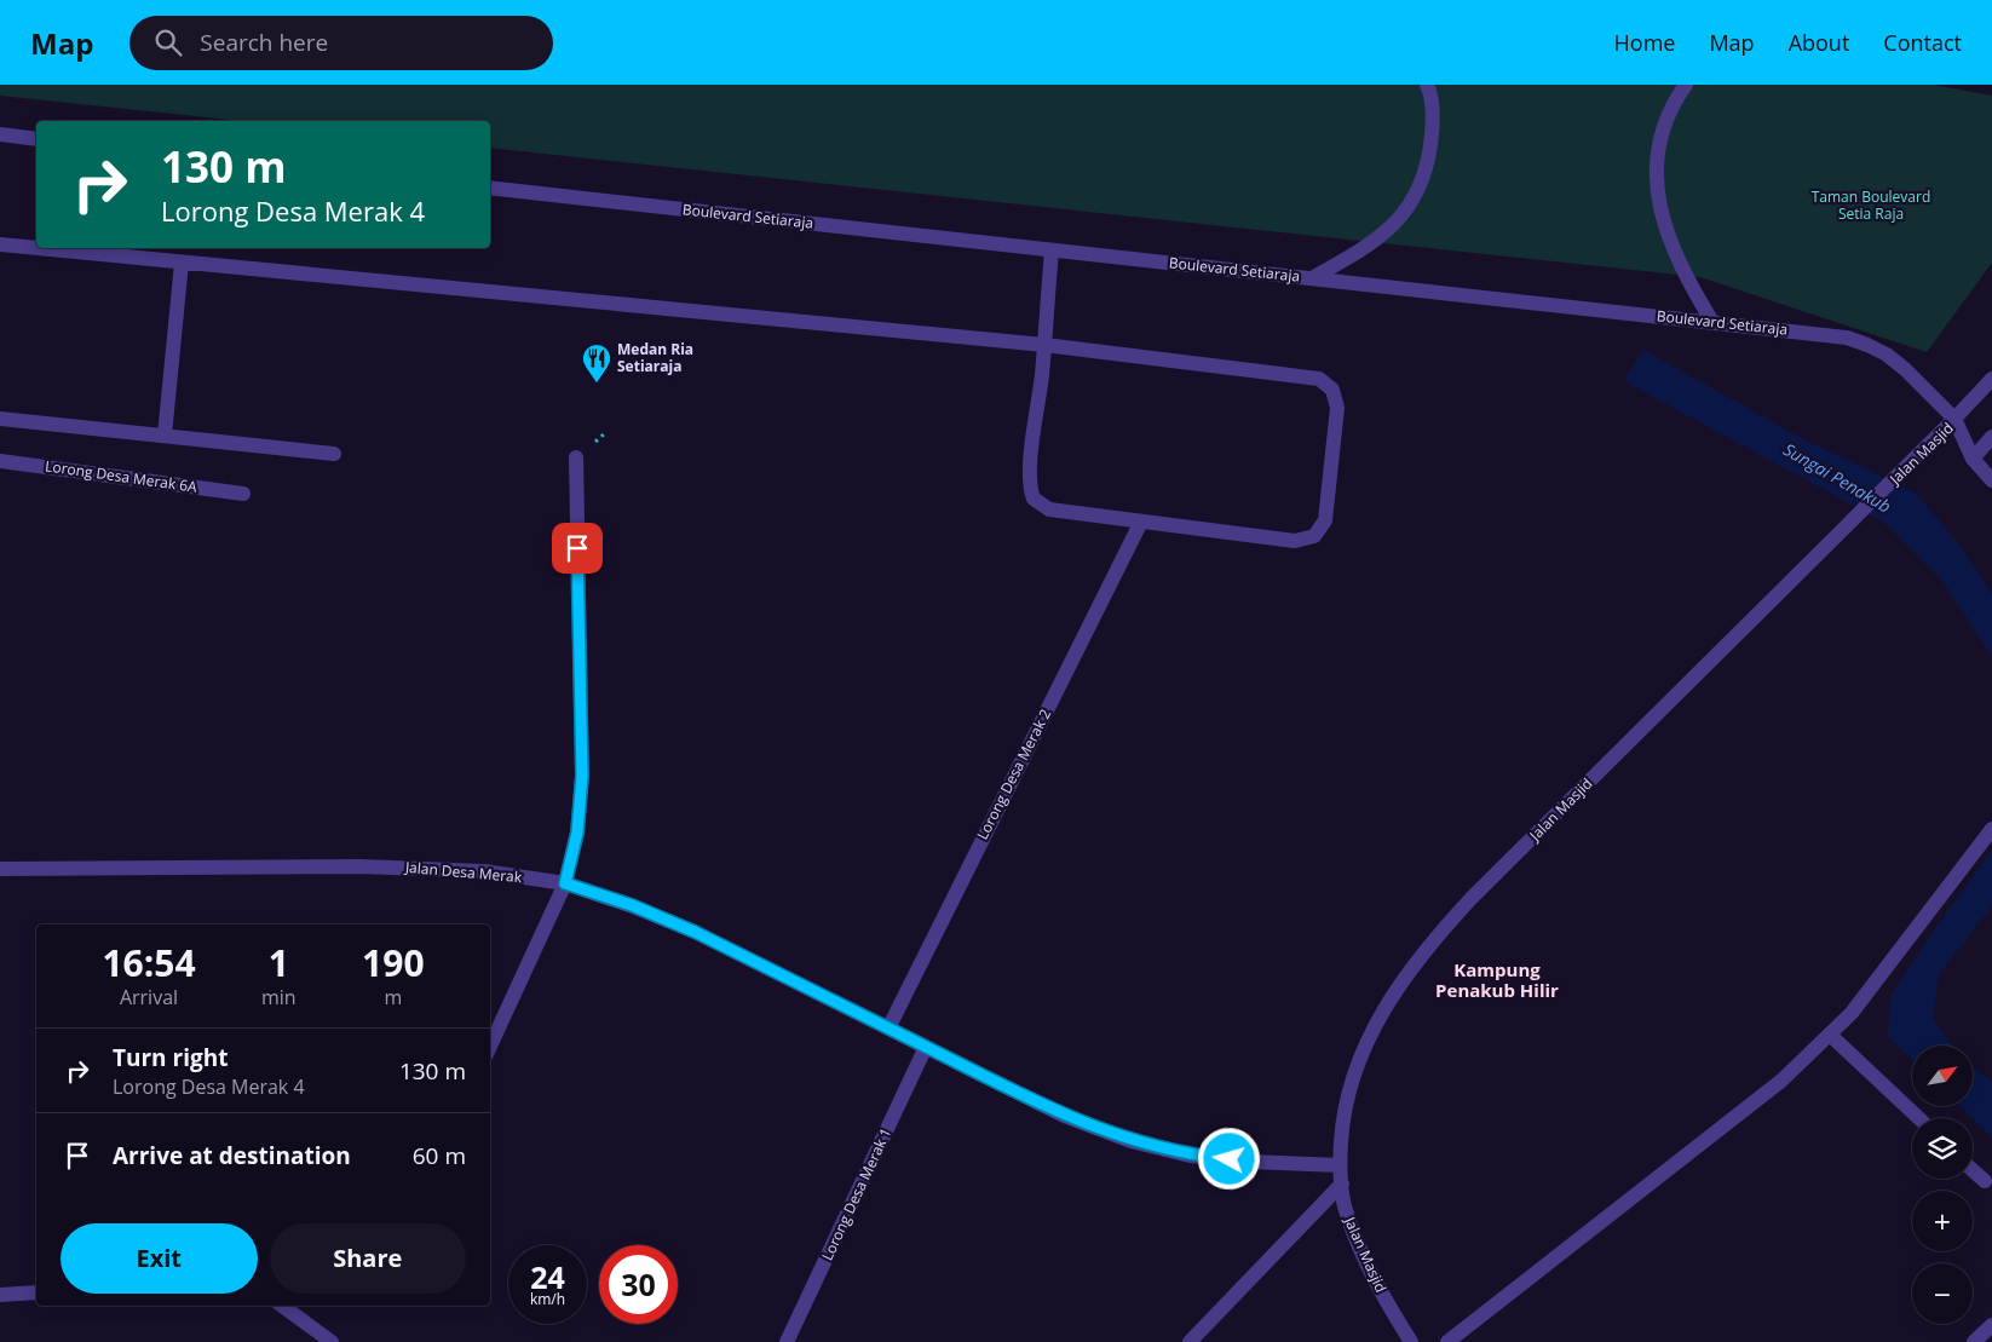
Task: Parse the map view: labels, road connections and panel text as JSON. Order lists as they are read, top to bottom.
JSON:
{
  "streets": {
    "street": [
      "Boulevard Setiaraja",
      "Jalan Masjid",
      "Lorong Desa Merak 6A",
      "Lorong Desa Merak 2",
      "Jalan Desa Merak",
      "Lorong Desa Merak 1"
    ]
  },
  "crossings": [
    ["Boulevard Setiaraja", "Jalan Masjid"],
    ["Jalan Masjid", "Jalan Desa Merak"],
    ["Lorong Desa Merak 2", "Jalan Desa Merak"],
    ["Jalan Desa Merak", "Lorong Desa Merak 1"]
  ],
  "districts": ["Kampung Penakub Hilir"],
  "water": ["Sungai Penakub"],
  "parks": ["Taman Boulevard Setia Raja"],
  "places": {
    "restaurant": ["Medan Ria Setiaraja"]
  },
  "north": "top right",
  "page": {
    "header": "Map",
    "search": "Search here",
    "nav": [
      "Home",
      "Map",
      "About",
      "Contact"
    ],
    "turn": ["130 m", "Lorong Desa Merak 4"],
    "eta": [
      "16:54",
      "Arrival",
      "1",
      "min",
      "190",
      "m"
    ],
    "list": [
      {
        "name": "Turn right",
        "note": "Lorong Desa Merak 4",
        "value": "130 m"
      },
      {
        "name": "Arrive at destination",
        "value": "60 m"
      }
    ],
    "map_buttons": ["+", "−"],
    "buttons": ["Exit", "Share"],
    "speed": "24 km/h",
    "limit": "30"
  }
}
